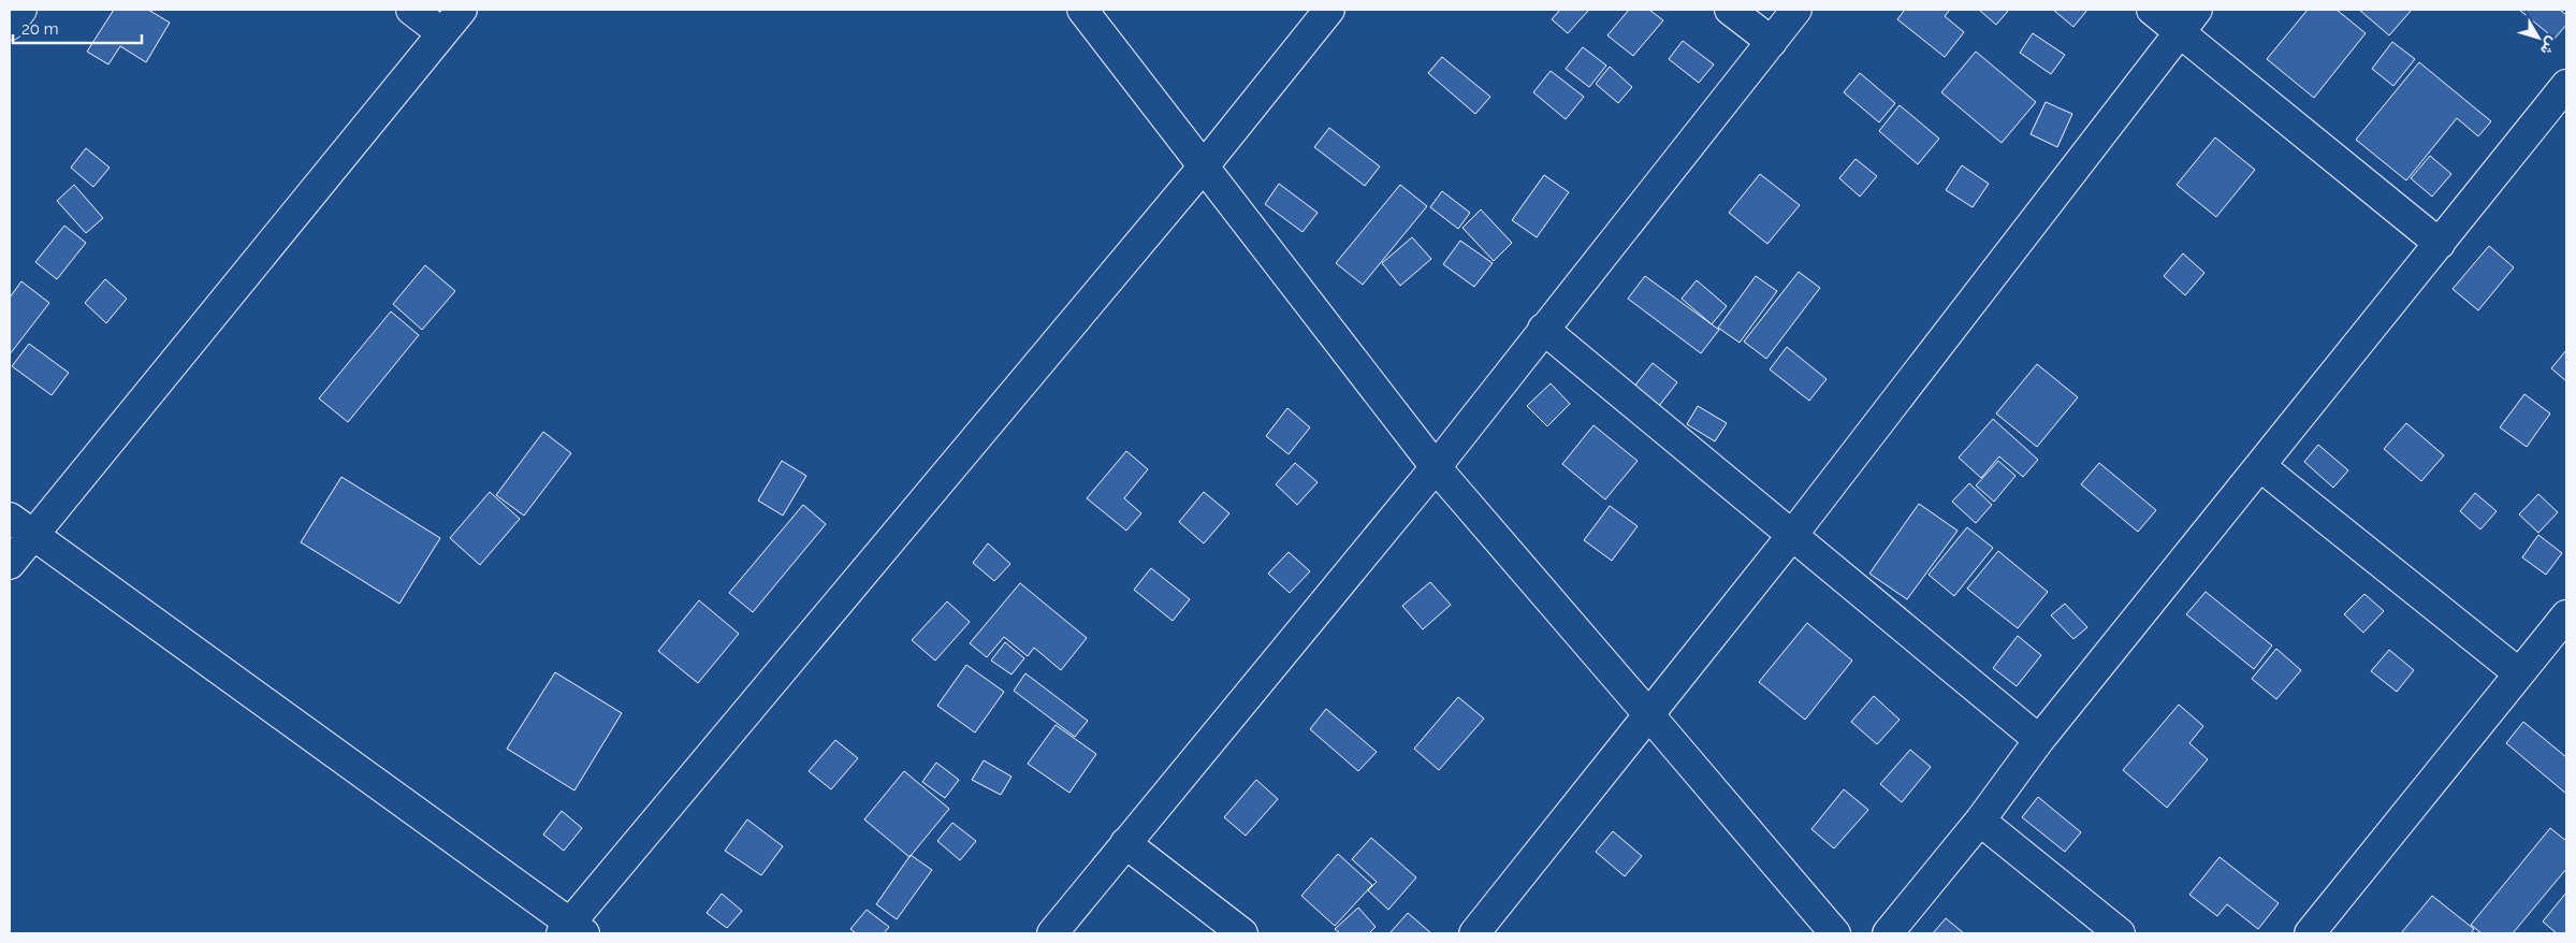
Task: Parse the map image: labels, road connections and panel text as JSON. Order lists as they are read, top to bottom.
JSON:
{
  "scale_bar": "20 m",
  "north": "bottom right"
}
